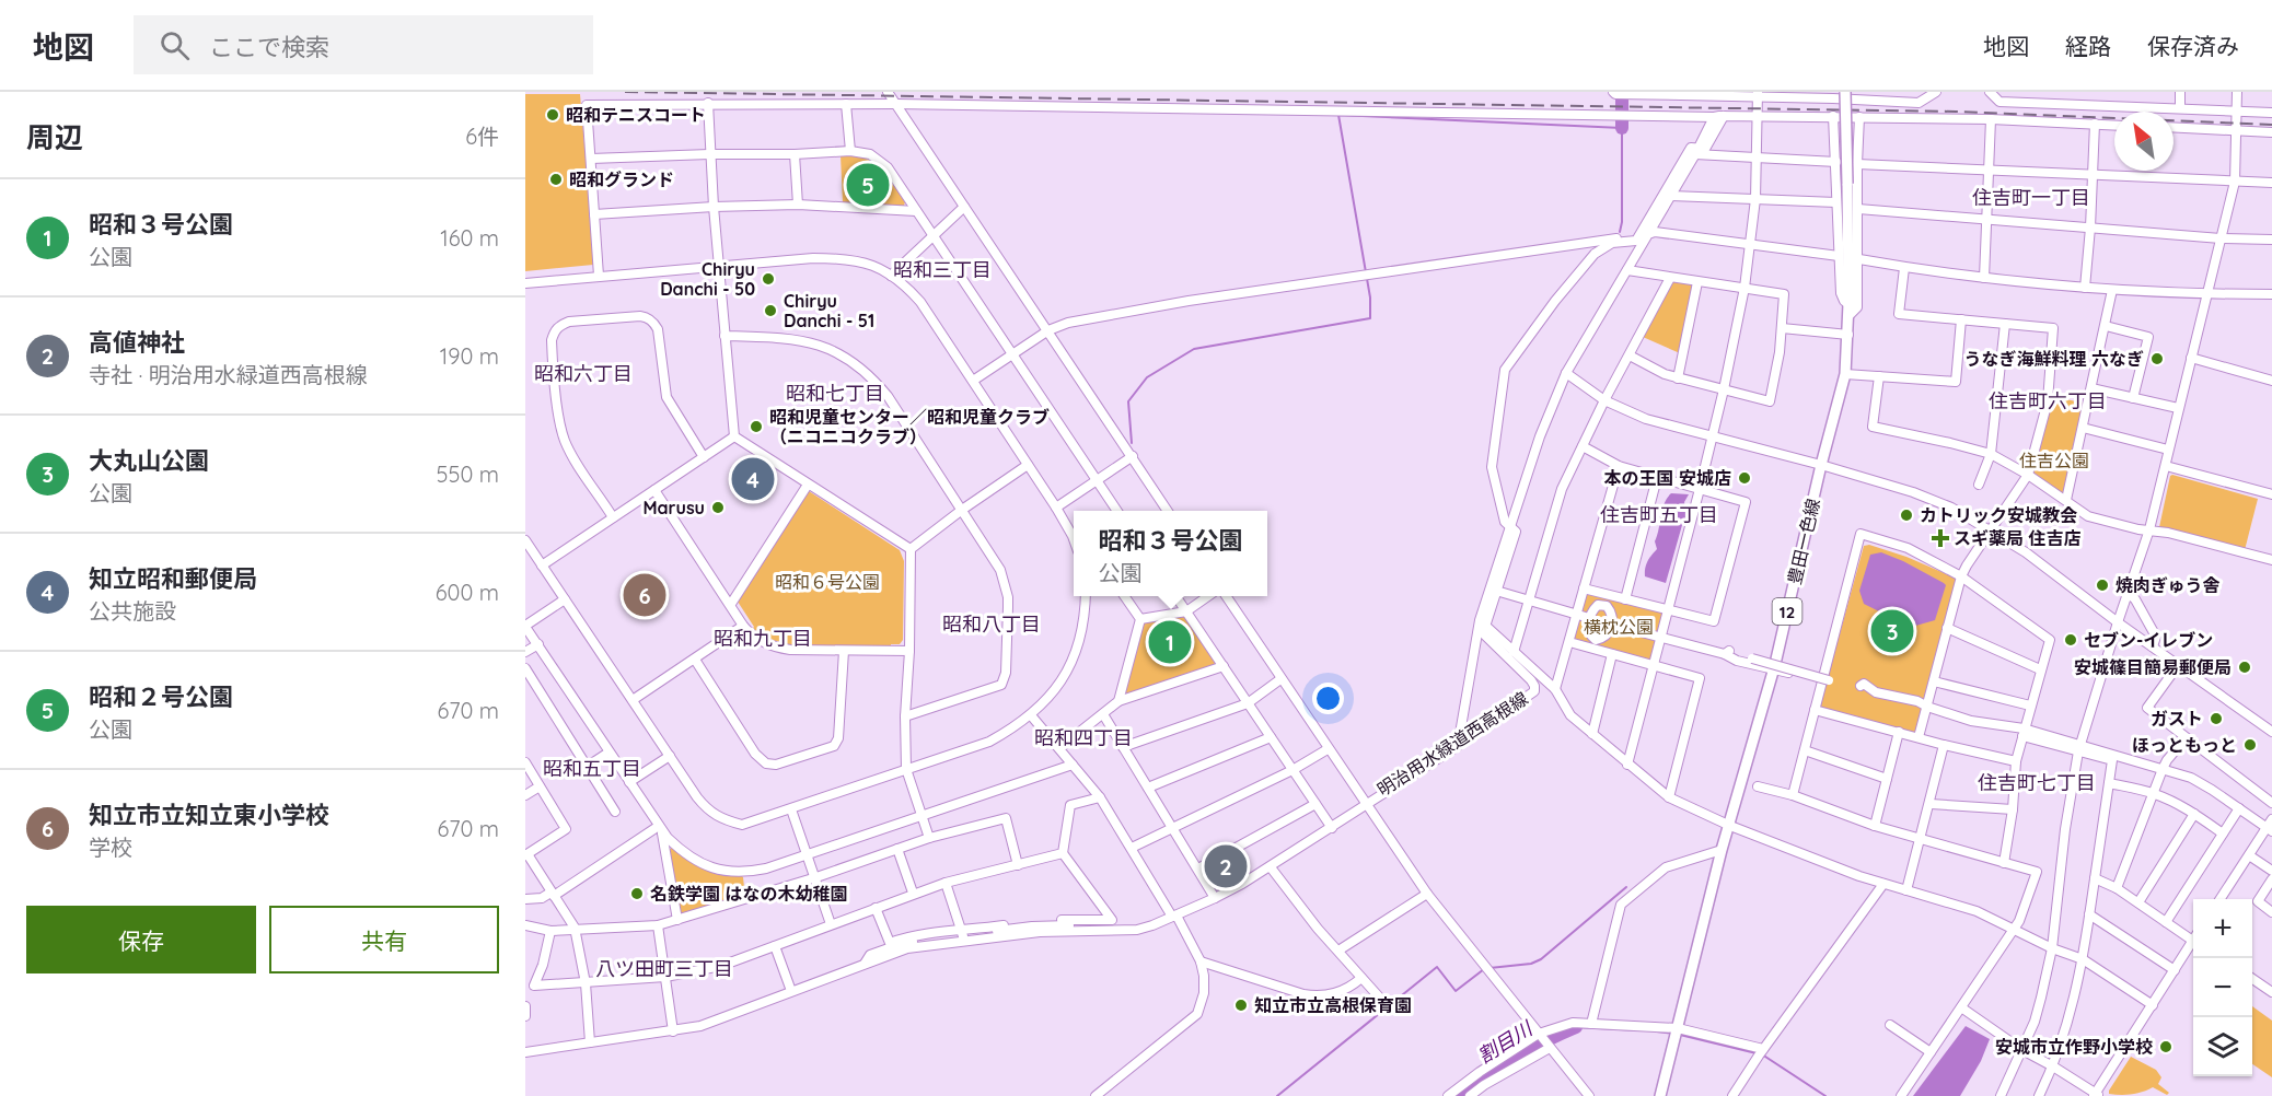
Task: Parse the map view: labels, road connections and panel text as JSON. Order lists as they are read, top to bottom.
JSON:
{
  "streets": {
    "main road": ["豊田一色線", "12"],
    "street": ["明治用水緑道西高根線"]
  },
  "districts": [
    "住吉町一丁目",
    "昭和三丁目",
    "昭和六丁目",
    "昭和七丁目",
    "住吉町六丁目",
    "住吉町五丁目",
    "昭和八丁目",
    "昭和九丁目",
    "昭和四丁目",
    "昭和五丁目",
    "住吉町七丁目",
    "八ツ田町三丁目"
  ],
  "water": ["割目川"],
  "parks": ["住吉公園", "昭和６号公園", "横枕公園"],
  "places": {
    "other": [
      "昭和テニスコート",
      "昭和グランド",
      "Chiryu Danchi - 50",
      "Chiryu Danchi - 51",
      "うなぎ海鮮料理 六なぎ",
      "昭和児童センター／昭和児童クラブ （ニコニコクラブ）",
      "本の王国 安城店",
      "Marusu",
      "カトリック安城教会",
      "焼肉ぎゅう舎",
      "セブン-イレブン",
      "安城篠目簡易郵便局",
      "ガスト",
      "ほっともっと",
      "名鉄学園 はなの木幼稚園",
      "知立市立高根保育園",
      "安城市立作野小学校"
    ],
    "health": ["スギ薬局 住吉店"]
  },
  "north": "top left",
  "page": {
    "header": "地図",
    "search": "ここで検索",
    "nav": ["地図", "経路", "保存済み"],
    "heading": ["周辺", "6件"],
    "pins": [
      "5",
      "4",
      "6",
      "3",
      "1",
      "2"
    ],
    "list": [
      {
        "mark": "1",
        "name": "昭和３号公園",
        "note": "公園",
        "value": "160 m"
      },
      {
        "mark": "2",
        "name": "高値神社",
        "note": "寺社 · 明治用水緑道西高根線",
        "value": "190 m"
      },
      {
        "mark": "3",
        "name": "大丸山公園",
        "note": "公園",
        "value": "550 m"
      },
      {
        "mark": "4",
        "name": "知立昭和郵便局",
        "note": "公共施設",
        "value": "600 m"
      },
      {
        "mark": "5",
        "name": "昭和２号公園",
        "note": "公園",
        "value": "670 m"
      },
      {
        "mark": "6",
        "name": "知立市立知立東小学校",
        "note": "学校",
        "value": "670 m"
      }
    ],
    "popup": ["昭和３号公園", "公園"],
    "buttons": ["保存", "共有"],
    "map_buttons": ["+", "−"]
  }
}
